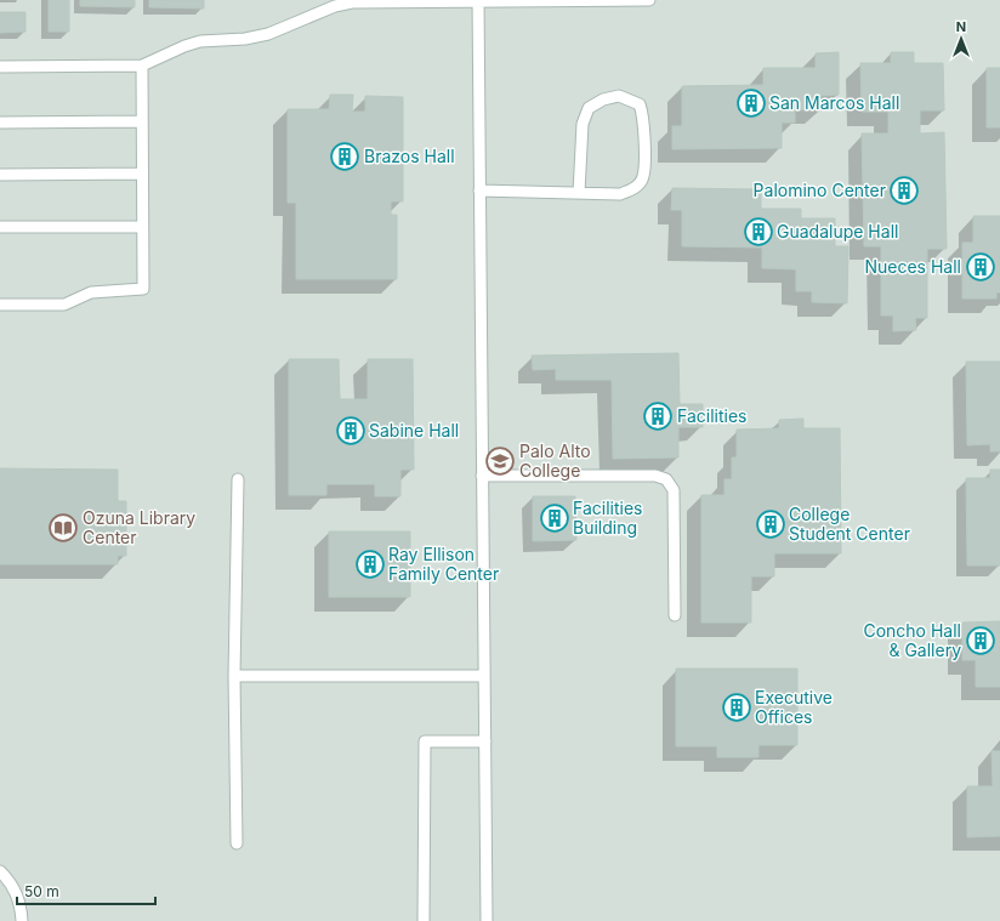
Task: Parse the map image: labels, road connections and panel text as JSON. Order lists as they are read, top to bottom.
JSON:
{
  "places": {
    "building": [
      "San Marcos Hall",
      "Brazos Hall",
      "Palomino Center",
      "Guadalupe Hall",
      "Nueces Hall",
      "Facilities",
      "Sabine Hall",
      "Facilities Building",
      "College Student Center",
      "Ray Ellison Family Center",
      "Concho Hall & Gallery",
      "Executive Offices"
    ],
    "school or university": ["Palo Alto College"],
    "library": ["Ozuna Library Center"]
  },
  "scale_bar": "50 m",
  "north": "top"
}
